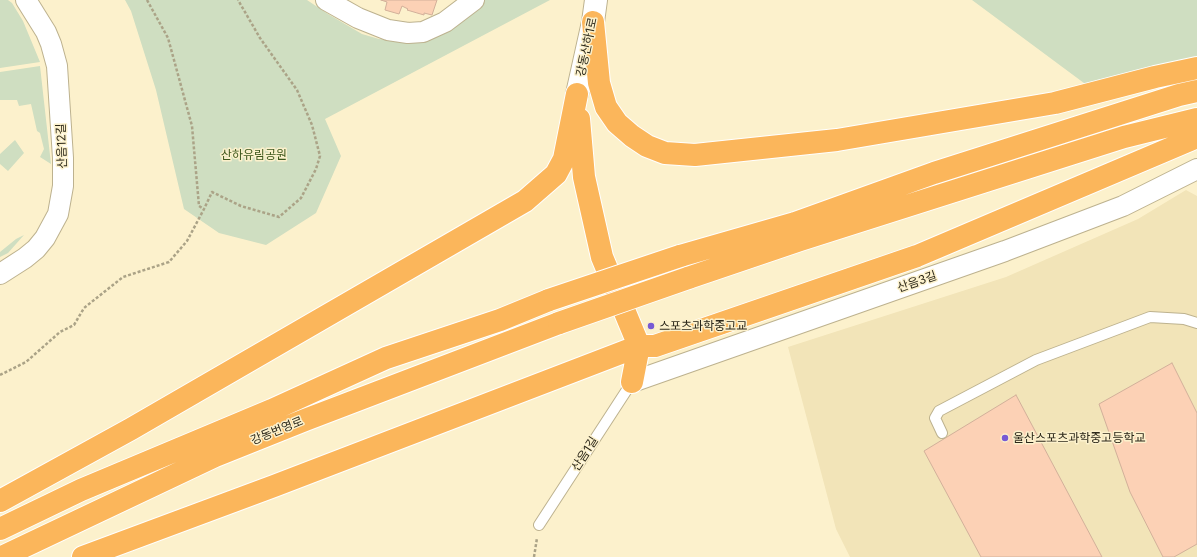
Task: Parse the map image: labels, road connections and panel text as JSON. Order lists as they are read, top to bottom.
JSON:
{
  "streets": {
    "highway": ["강동번영로"],
    "street": ["강동산하1로", "산음12길", "산음3길"],
    "lane": ["산음1길"]
  },
  "crossings": [
    ["산음3길", "산음1길"]
  ],
  "parks": ["산하유림공원"],
  "places": ["스포츠과학중고교", "울산스포츠과학중고등학교"]
}
